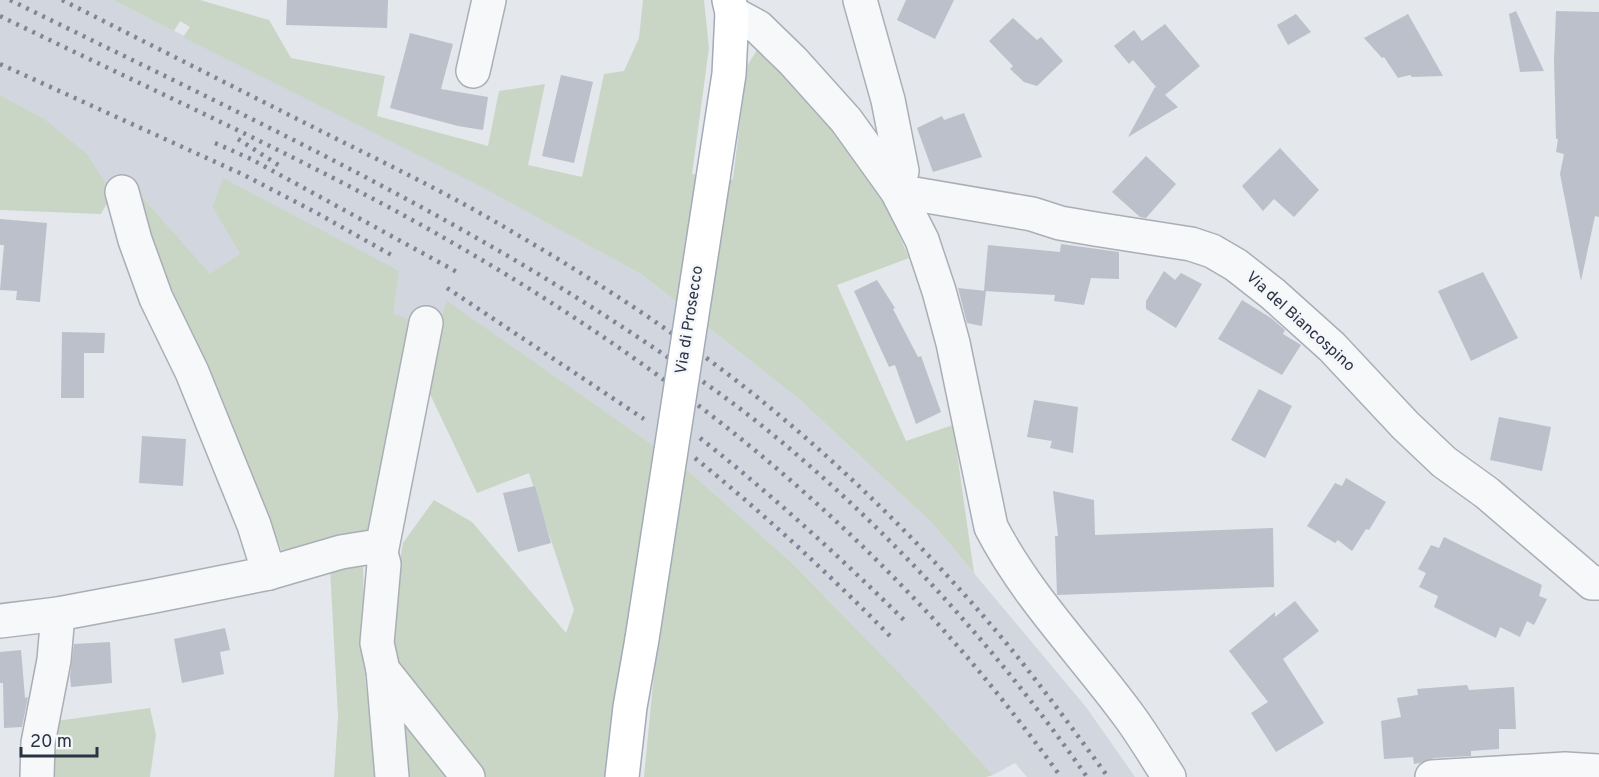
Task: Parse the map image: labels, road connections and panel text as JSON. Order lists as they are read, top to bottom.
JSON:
{
  "streets": {
    "main road": ["Via di Prosecco"],
    "street": ["Via del Biancospino"]
  },
  "scale_bar": "20 m"
}
